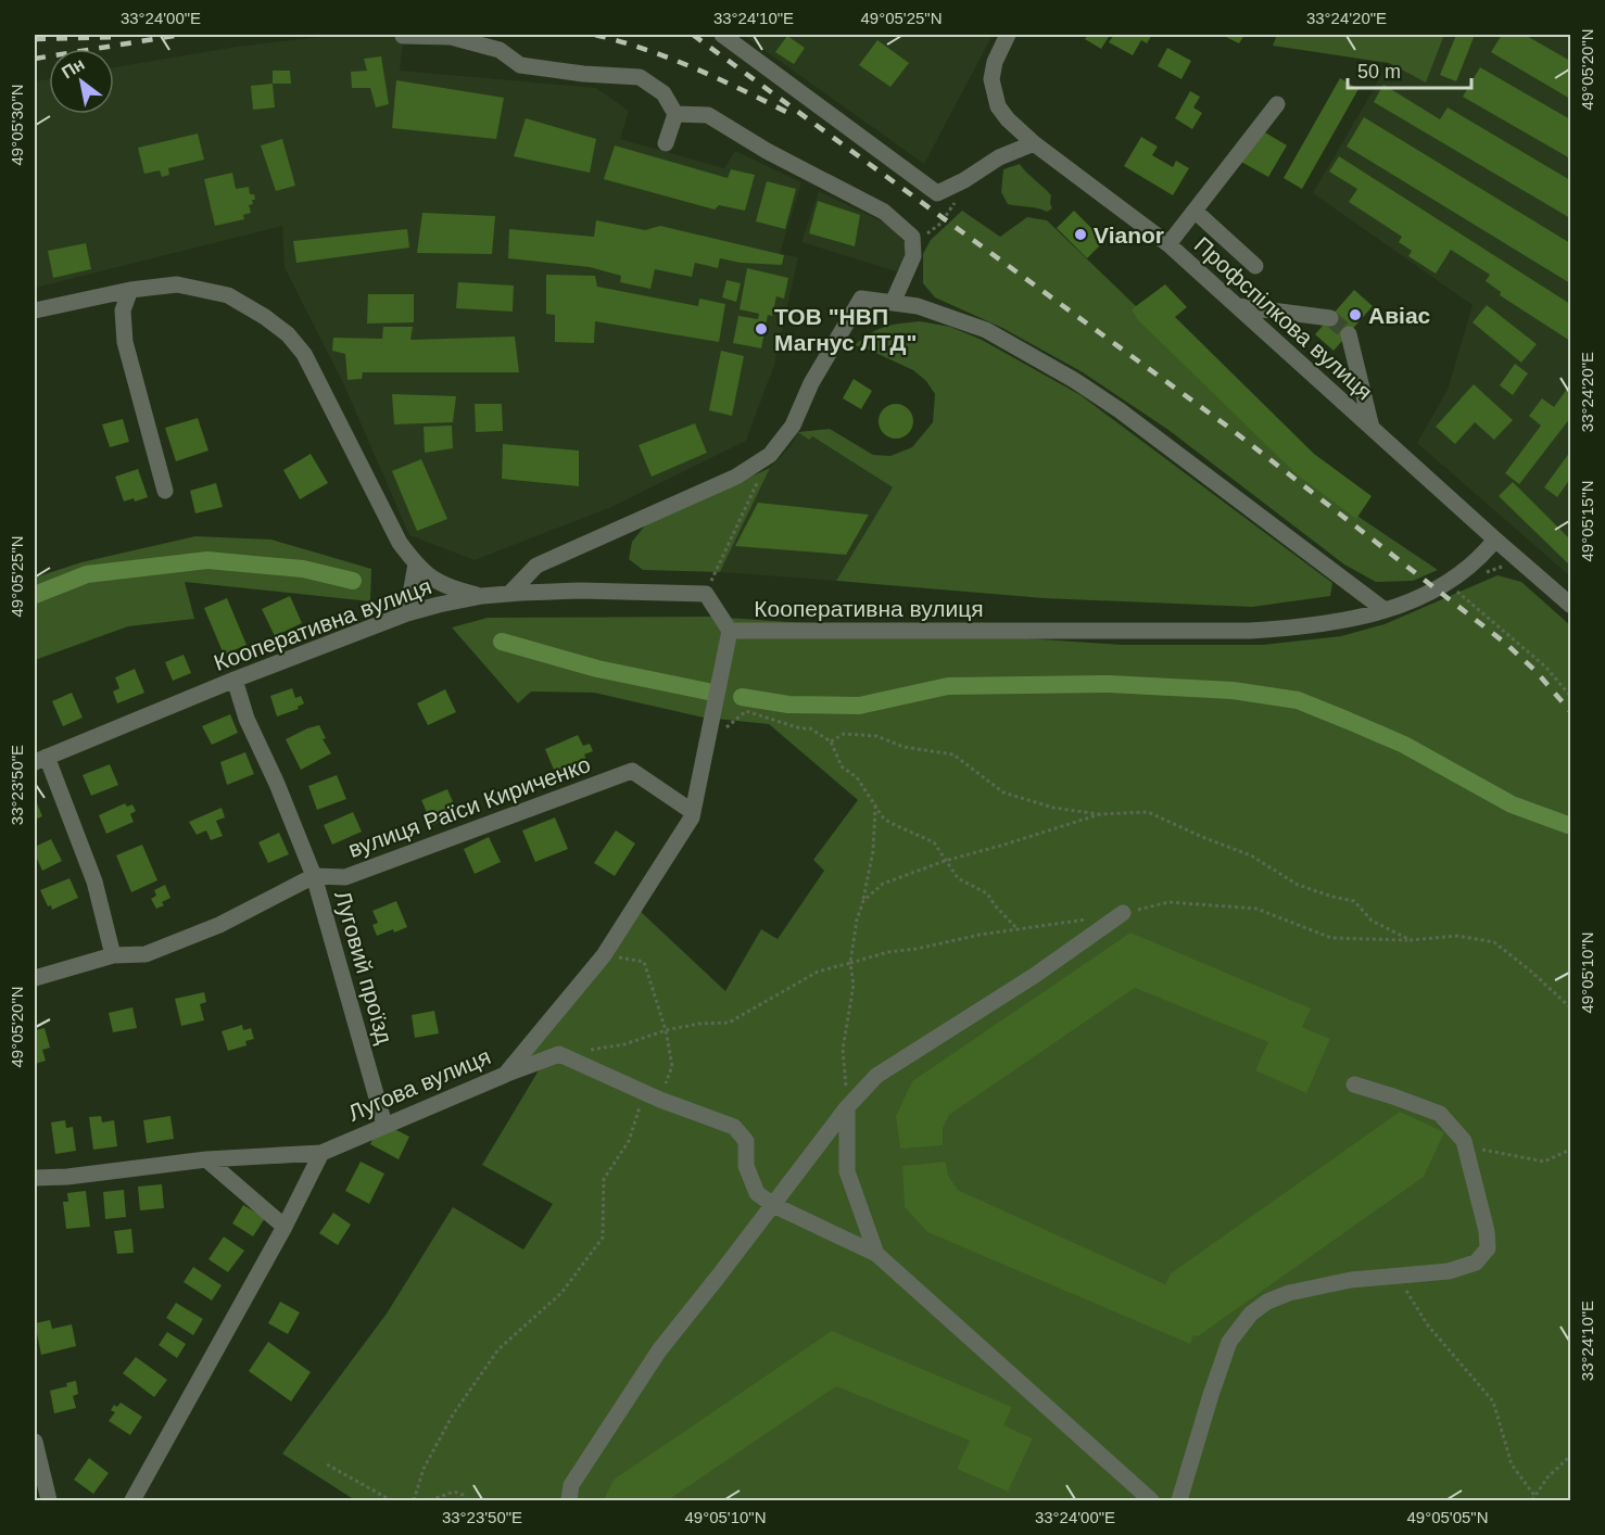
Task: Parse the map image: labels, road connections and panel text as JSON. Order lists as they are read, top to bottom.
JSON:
{
  "streets": {
    "street": [
      "Профспілкова вулиця",
      "Кооперативна вулиця",
      "вулиця Раїси Кириченко",
      "Луговий проїзд",
      "Лугова вулиця"
    ]
  },
  "crossings": [
    ["Профспілкова вулиця", "Кооперативна вулиця"],
    ["Кооперативна вулиця", "Луговий проїзд"],
    ["Кооперативна вулиця", "Лугова вулиця"],
    ["вулиця Раїси Кириченко", "Луговий проїзд"],
    ["вулиця Раїси Кириченко", "Лугова вулиця"],
    ["Луговий проїзд", "Лугова вулиця"]
  ],
  "places": ["Vianor", "Авіас", "ТОВ \"НВП Магнус ЛТД\""],
  "scale_bar": "50 m",
  "north": "top left",
  "coordinates": [
    "33°24'00\"E",
    "33°24'10\"E",
    "49°05'25\"N",
    "33°24'20\"E",
    "49°05'20\"N",
    "49°05'30\"N",
    "49°05'15\"N",
    "33°23'50\"E",
    "49°05'10\"N",
    "49°05'05\"N"
  ]
}
